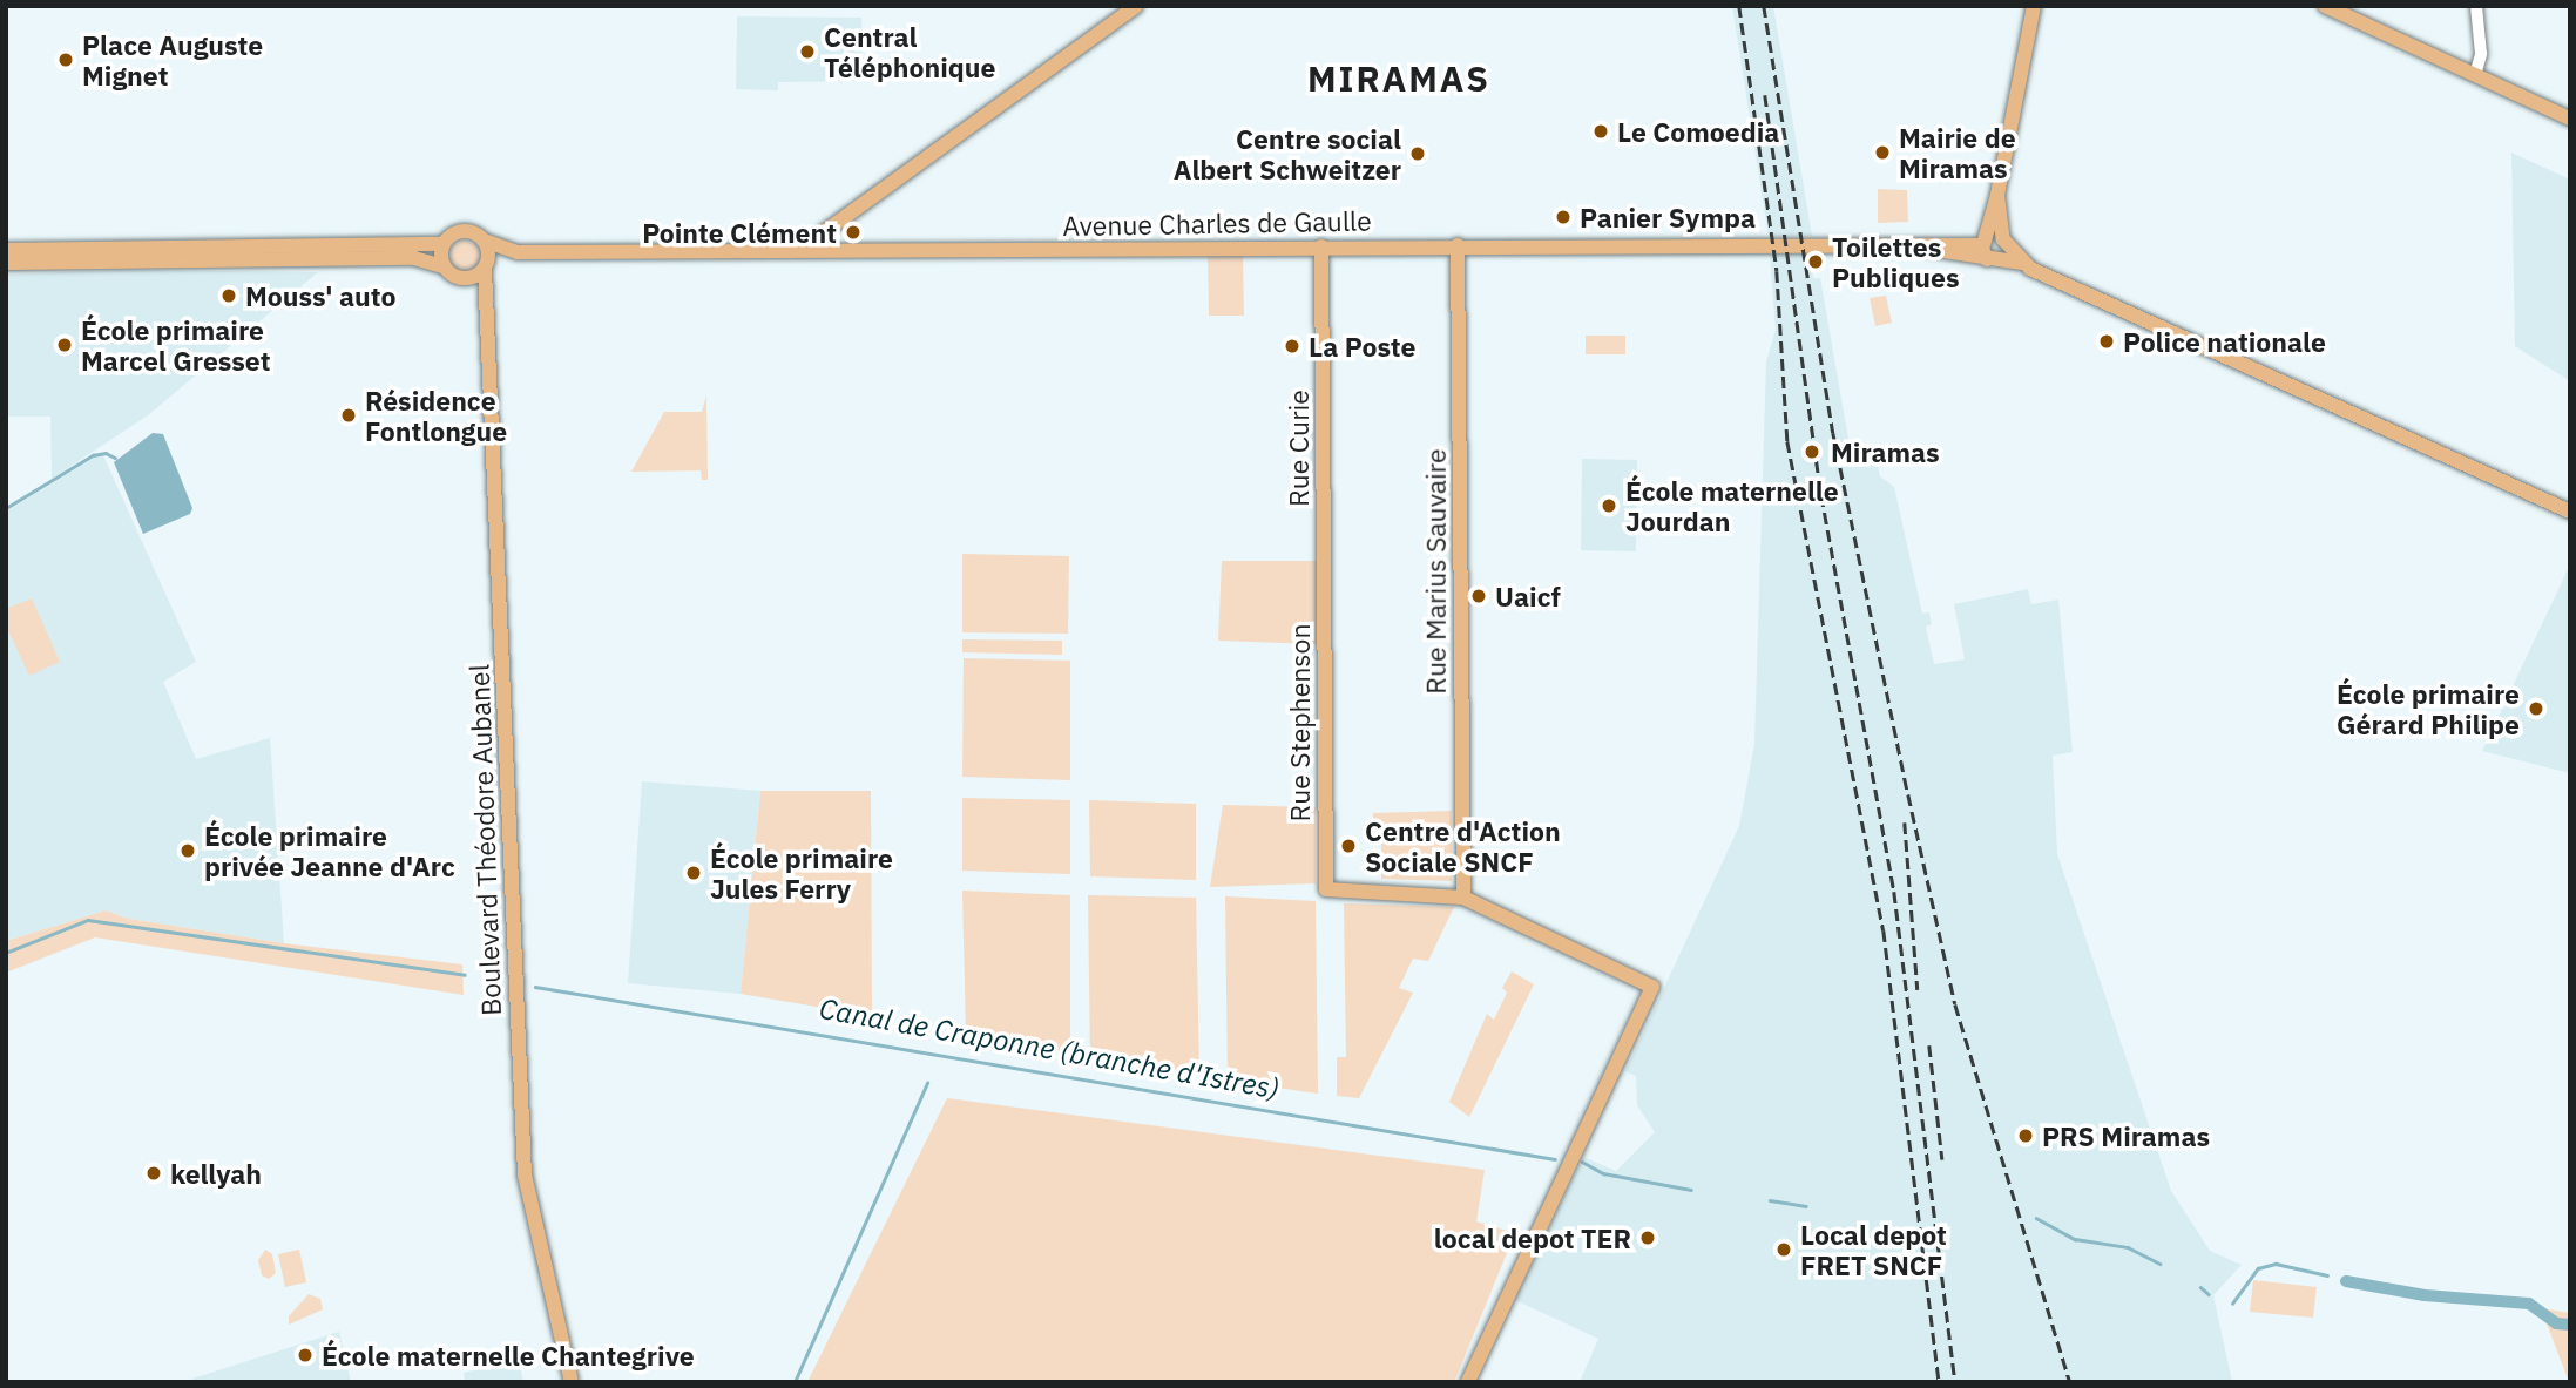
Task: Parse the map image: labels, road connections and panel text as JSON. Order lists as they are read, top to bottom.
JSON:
{
  "streets": {
    "main road": [
      "Avenue Charles de Gaulle",
      "Rue Curie",
      "Rue Marius Sauvaire",
      "Rue Stephenson",
      "Boulevard Théodore Aubanel"
    ]
  },
  "crossings": [
    ["Avenue Charles de Gaulle", "Rue Curie"],
    ["Avenue Charles de Gaulle", "Rue Marius Sauvaire"],
    ["Avenue Charles de Gaulle", "Boulevard Théodore Aubanel"],
    ["Rue Curie", "Rue Stephenson"],
    ["Rue Marius Sauvaire", "Rue Stephenson"]
  ],
  "districts": ["MIRAMAS"],
  "water": ["Canal de Craponne (branche d'Istres)"],
  "places": [
    "Central Téléphonique",
    "Place Auguste Mignet",
    "Le Comoedia",
    "Mairie de Miramas",
    "Centre social Albert Schweitzer",
    "Panier Sympa",
    "Pointe Clément",
    "Toilettes Publiques",
    "Mouss' auto",
    "Police nationale",
    "École primaire Marcel Gresset",
    "La Poste",
    "Résidence Fontlongue",
    "Miramas",
    "École maternelle Jourdan",
    "Uaicf",
    "École primaire Gérard Philipe",
    "Centre d'Action Sociale SNCF",
    "École primaire privée Jeanne d'Arc",
    "École primaire Jules Ferry",
    "PRS Miramas",
    "kellyah",
    "local depot TER",
    "Local depot FRET SNCF",
    "École maternelle Chantegrive"
  ]
}
